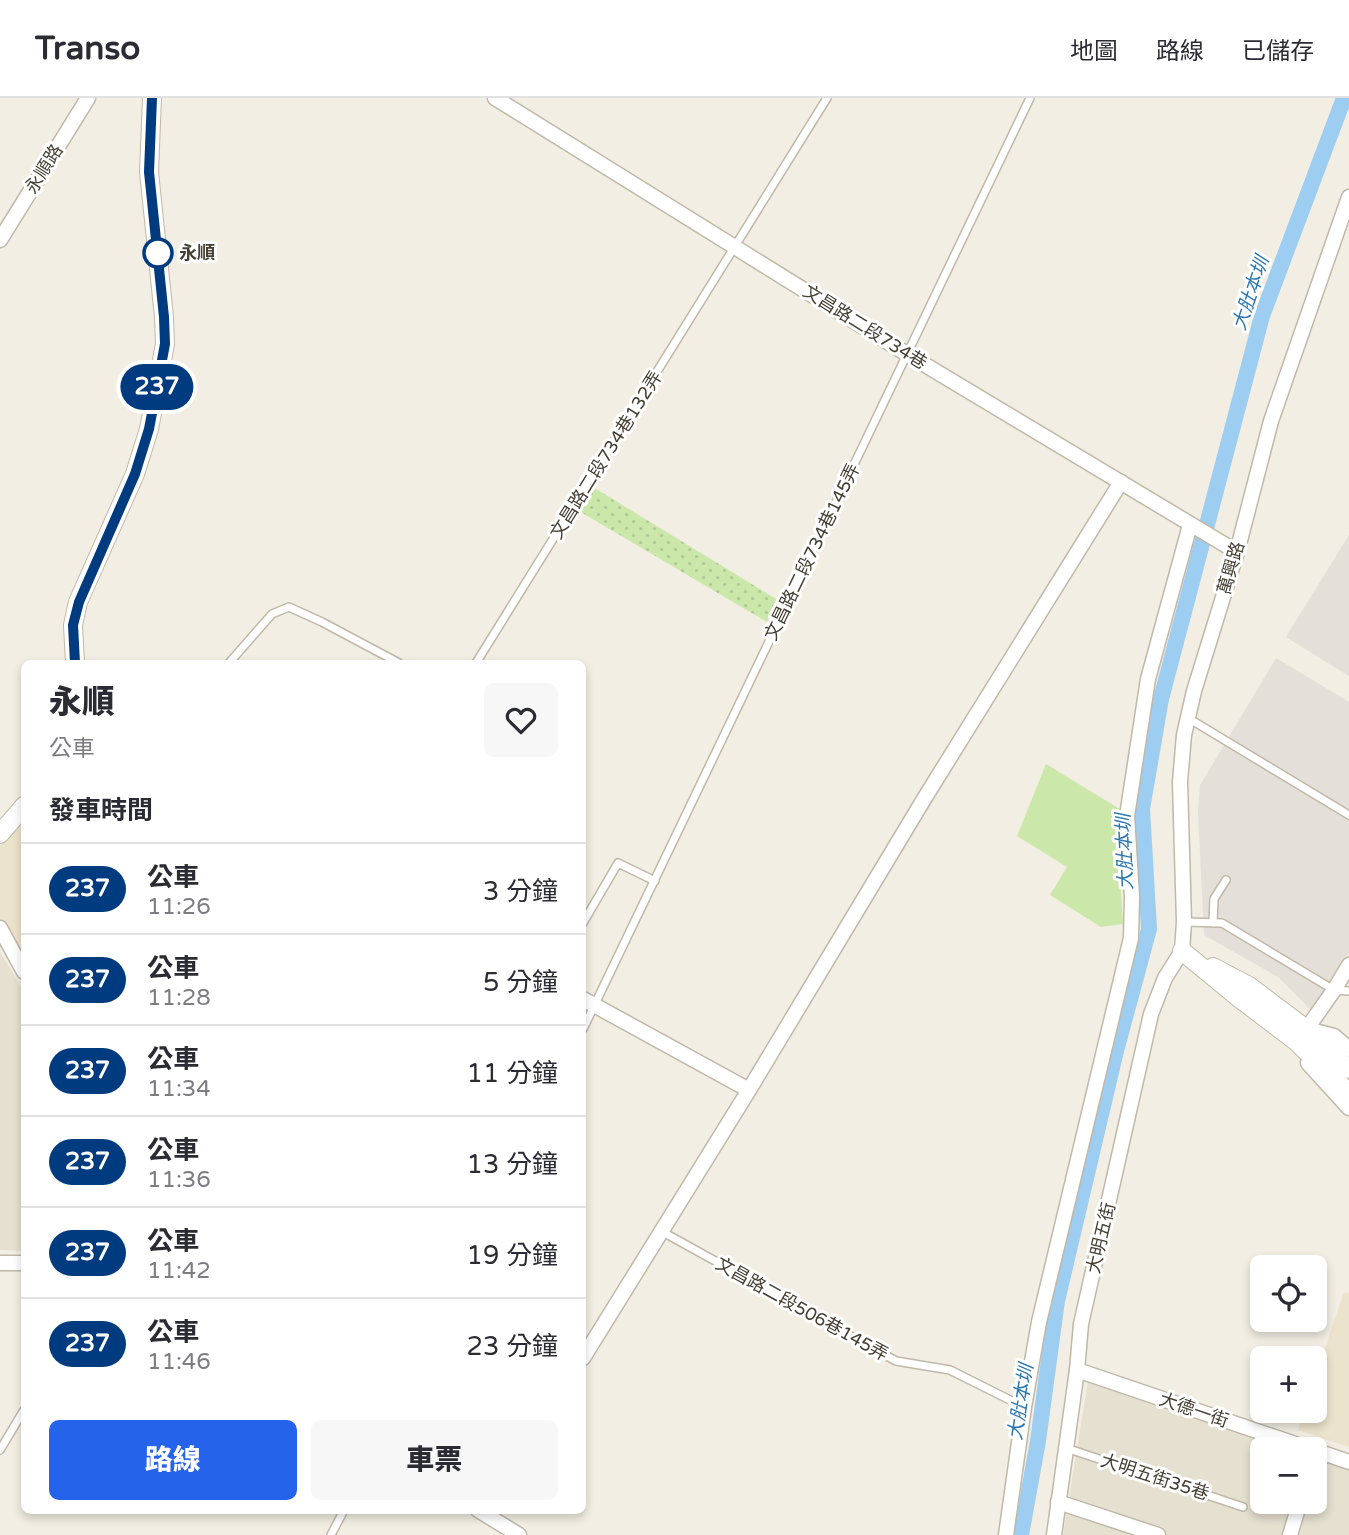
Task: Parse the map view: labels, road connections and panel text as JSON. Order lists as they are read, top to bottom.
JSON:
{
  "streets": {
    "street": [
      "永順路",
      "文昌路二段734巷",
      "萬興路",
      "大明五街",
      "大德一街"
    ],
    "lane": [
      "文昌路二段734巷132弄",
      "文昌路二段734巷145弄",
      "文昌路二段506巷145弄",
      "大明五街35巷"
    ]
  },
  "crossings": [
    ["文昌路二段734巷", "文昌路二段734巷132弄"],
    ["文昌路二段734巷", "文昌路二段734巷145弄"],
    ["文昌路二段734巷", "萬興路"],
    ["萬興路", "大明五街"],
    ["大明五街", "大德一街"],
    ["大明五街", "大明五街35巷"]
  ],
  "water": ["大肚本圳"],
  "places": ["永順"],
  "lines": ["bus line 237"],
  "page": {
    "header": "Transo",
    "nav": ["地圖", "路線", "已儲存"],
    "on_map": "237",
    "heading": [
      ["永順", "公車"],
      "發車時間"
    ],
    "list": [
      {
        "mark": "237",
        "name": "公車",
        "note": "11:26",
        "value": "3 分鐘"
      },
      {
        "mark": "237",
        "name": "公車",
        "note": "11:28",
        "value": "5 分鐘"
      },
      {
        "mark": "237",
        "name": "公車",
        "note": "11:34",
        "value": "11 分鐘"
      },
      {
        "mark": "237",
        "name": "公車",
        "note": "11:36",
        "value": "13 分鐘"
      },
      {
        "mark": "237",
        "name": "公車",
        "note": "11:42",
        "value": "19 分鐘"
      },
      {
        "mark": "237",
        "name": "公車",
        "note": "11:46",
        "value": "23 分鐘"
      }
    ],
    "map_buttons": ["+", "−"],
    "buttons": ["路線", "車票"]
  }
}
